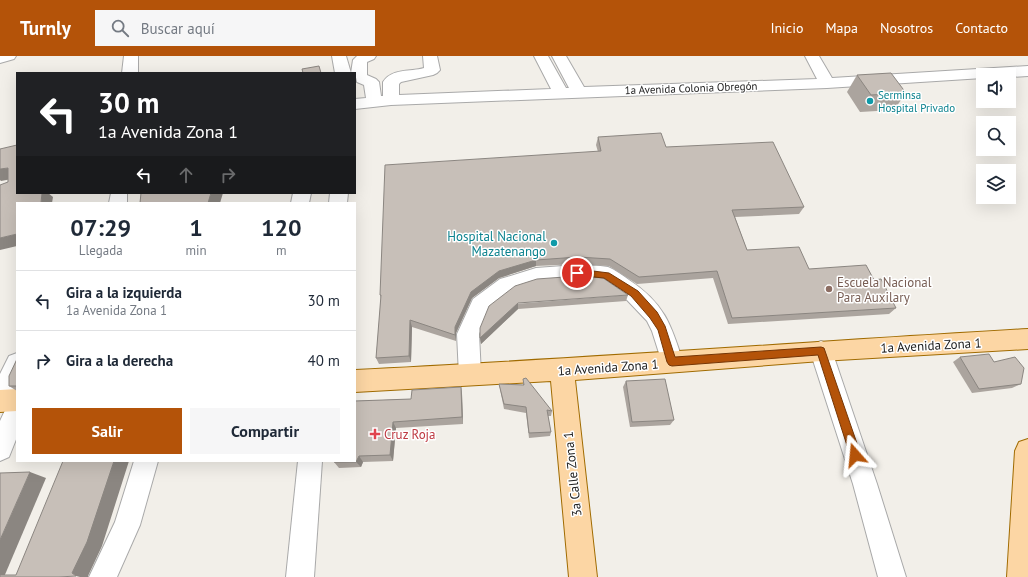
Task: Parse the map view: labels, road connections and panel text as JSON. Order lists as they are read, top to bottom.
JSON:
{
  "streets": {
    "main road": ["1a Avenida Zona 1", "3a Calle Zona 1"],
    "street": ["1a Avenida Colonia Obregón"]
  },
  "crossings": [
    ["1a Avenida Zona 1", "3a Calle Zona 1"]
  ],
  "places": {
    "other": ["Serminsa Hospital Privado", "Hospital Nacional Mazatenango", "Escuela Nacional Para Auxilary"],
    "health": ["Cruz Roja"]
  },
  "page": {
    "header": "Turnly",
    "search": "Buscar aquí",
    "nav": [
      "Inicio",
      "Mapa",
      "Nosotros",
      "Contacto"
    ],
    "turn": ["30 m", "1a Avenida Zona 1"],
    "eta": [
      "07:29",
      "Llegada",
      "1",
      "min",
      "120",
      "m"
    ],
    "list": [
      {
        "name": "Gira a la izquierda",
        "note": "1a Avenida Zona 1",
        "value": "30 m"
      },
      {
        "name": "Gira a la derecha",
        "value": "40 m"
      }
    ],
    "buttons": ["Salir", "Compartir"]
  }
}
